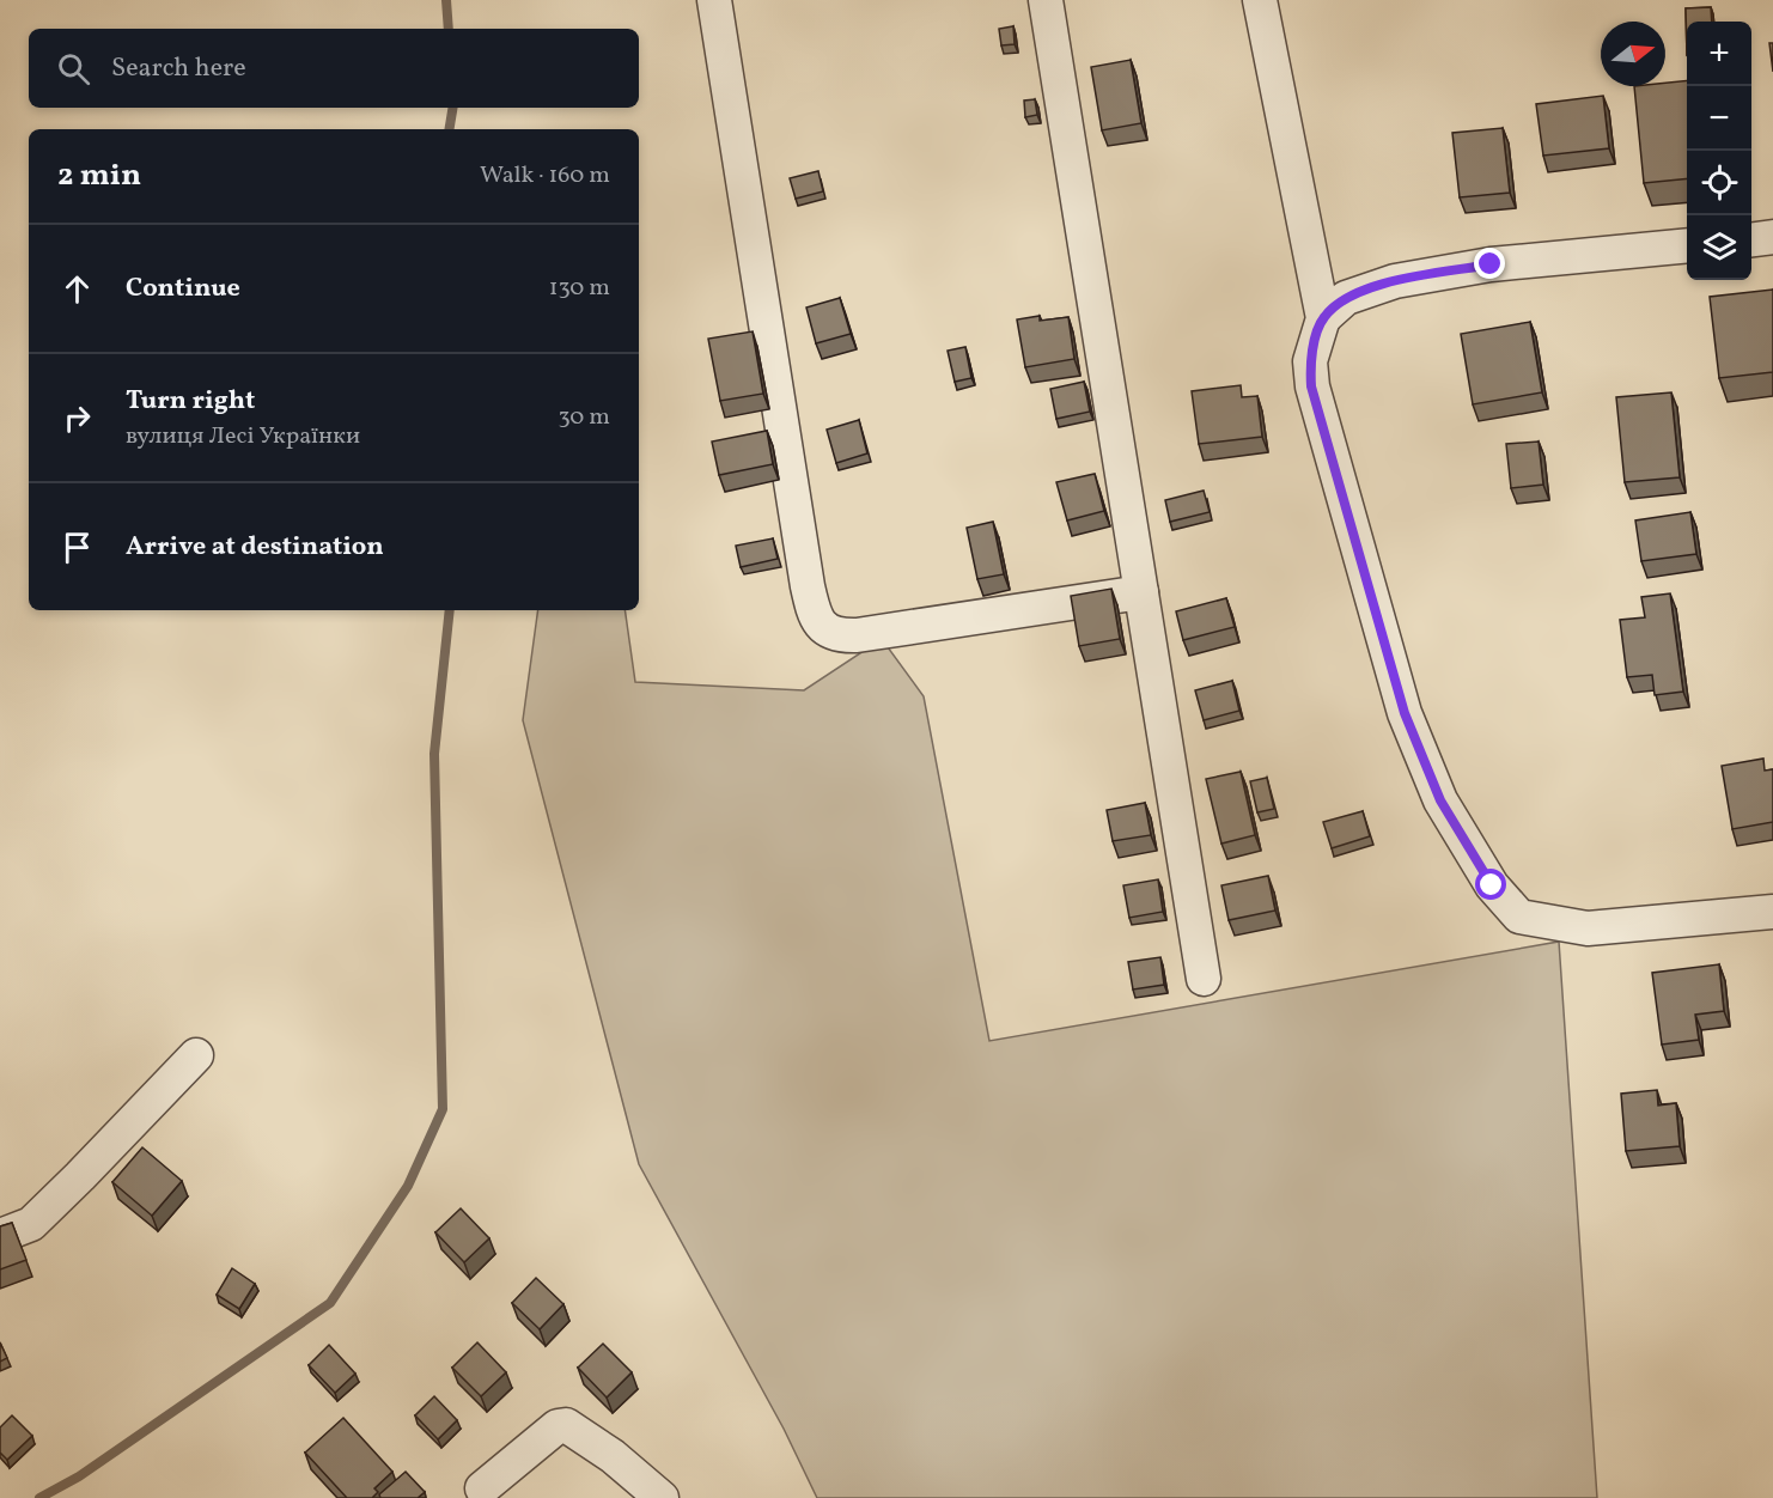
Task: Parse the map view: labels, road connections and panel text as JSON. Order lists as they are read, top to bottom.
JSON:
{
  "north": "right",
  "page": {
    "map_buttons": ["+", "−"],
    "search": "Search here",
    "heading": ["2 min", "Walk · 160 m"],
    "list": [
      ["Continue", "130 m"],
      ["Turn right", "вулиця Лесі Українки", "30 m"],
      "Arrive at destination"
    ]
  }
}
